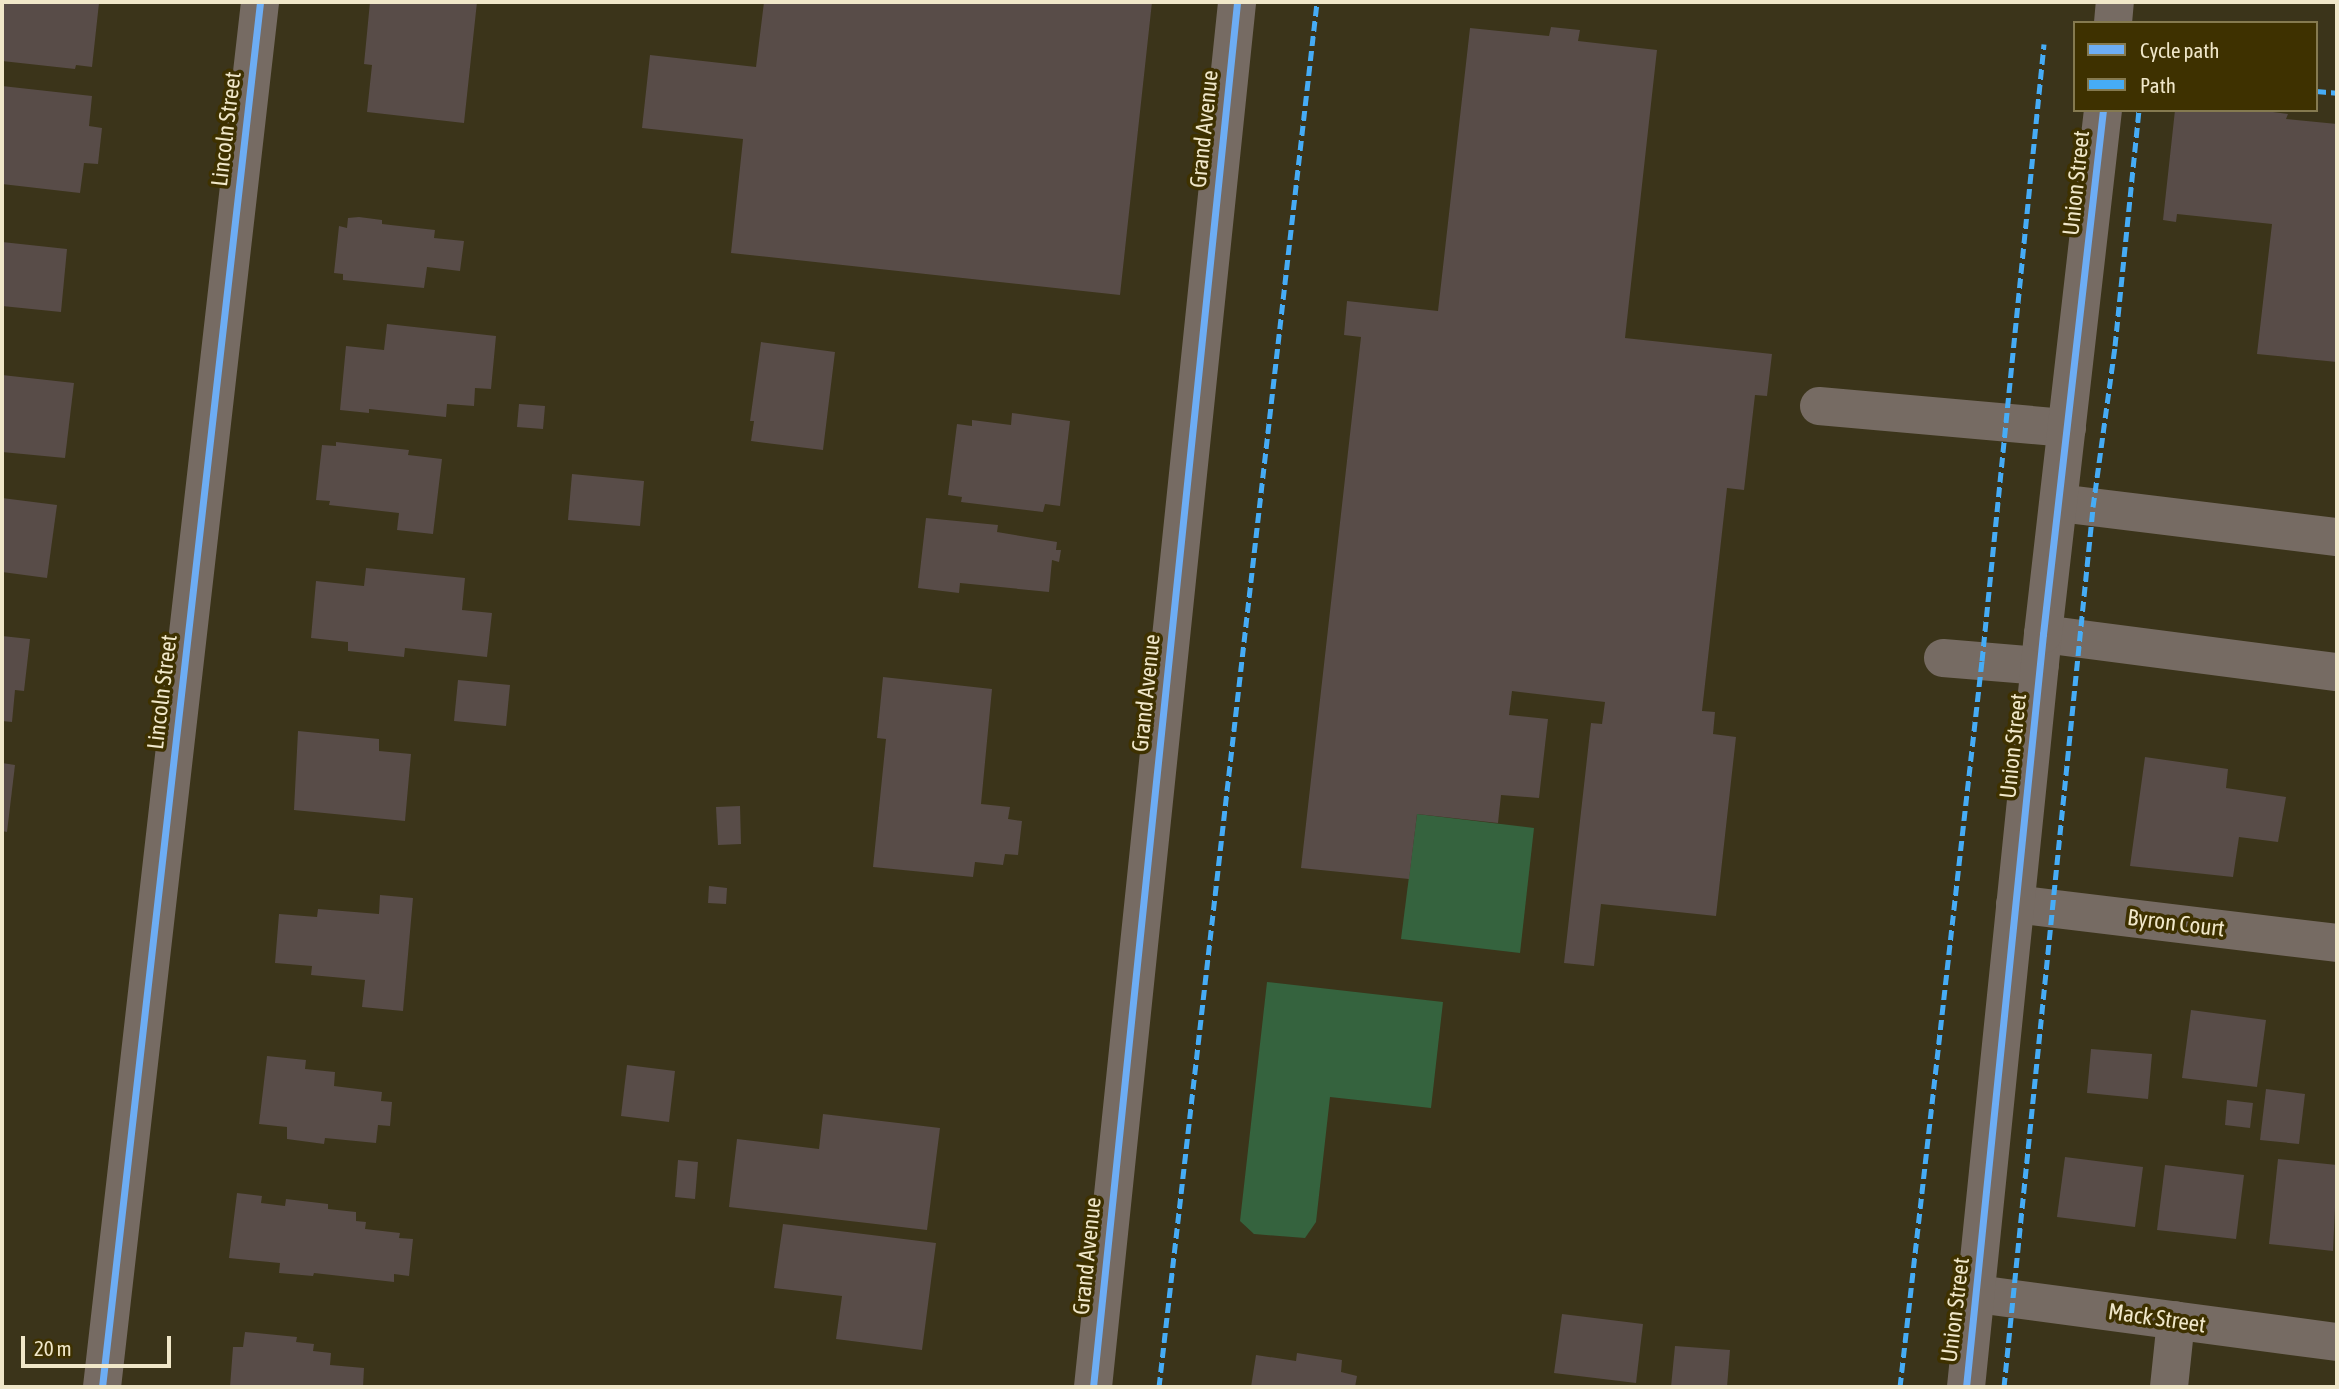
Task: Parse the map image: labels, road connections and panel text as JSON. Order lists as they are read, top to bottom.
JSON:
{
  "streets": {
    "street": [
      "Lincoln Street",
      "Grand Avenue",
      "Union Street",
      "Byron Court",
      "Mack Street"
    ]
  },
  "crossings": [
    ["Union Street", "Byron Court"],
    ["Union Street", "Mack Street"]
  ],
  "legend": ["Cycle path", "Path"],
  "scale_bar": "20 m"
}
